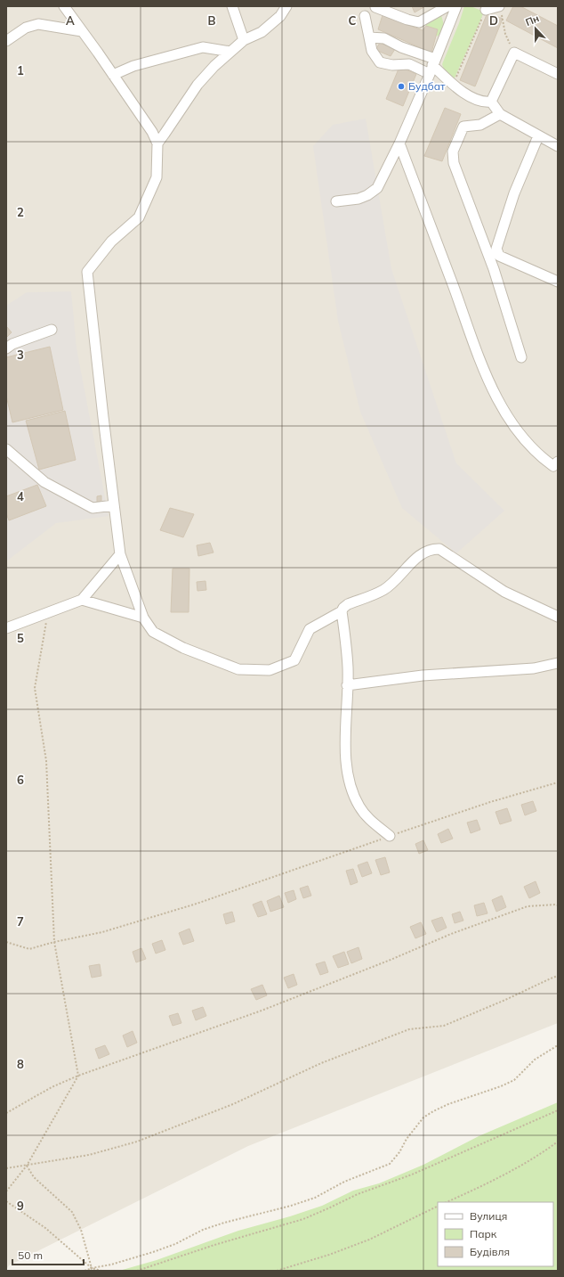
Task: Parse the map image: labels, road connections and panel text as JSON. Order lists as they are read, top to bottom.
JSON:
{
  "places": ["Будбат"],
  "legend": ["Вулиця", "Парк", "Будівля"],
  "scale_bar": "50 m",
  "north": "top",
  "grid": {
    "columns": [
      "A",
      "B",
      "C",
      "D"
    ],
    "rows": [
      "1",
      "2",
      "3",
      "4",
      "5",
      "6",
      "7",
      "8",
      "9"
    ]
  }
}
